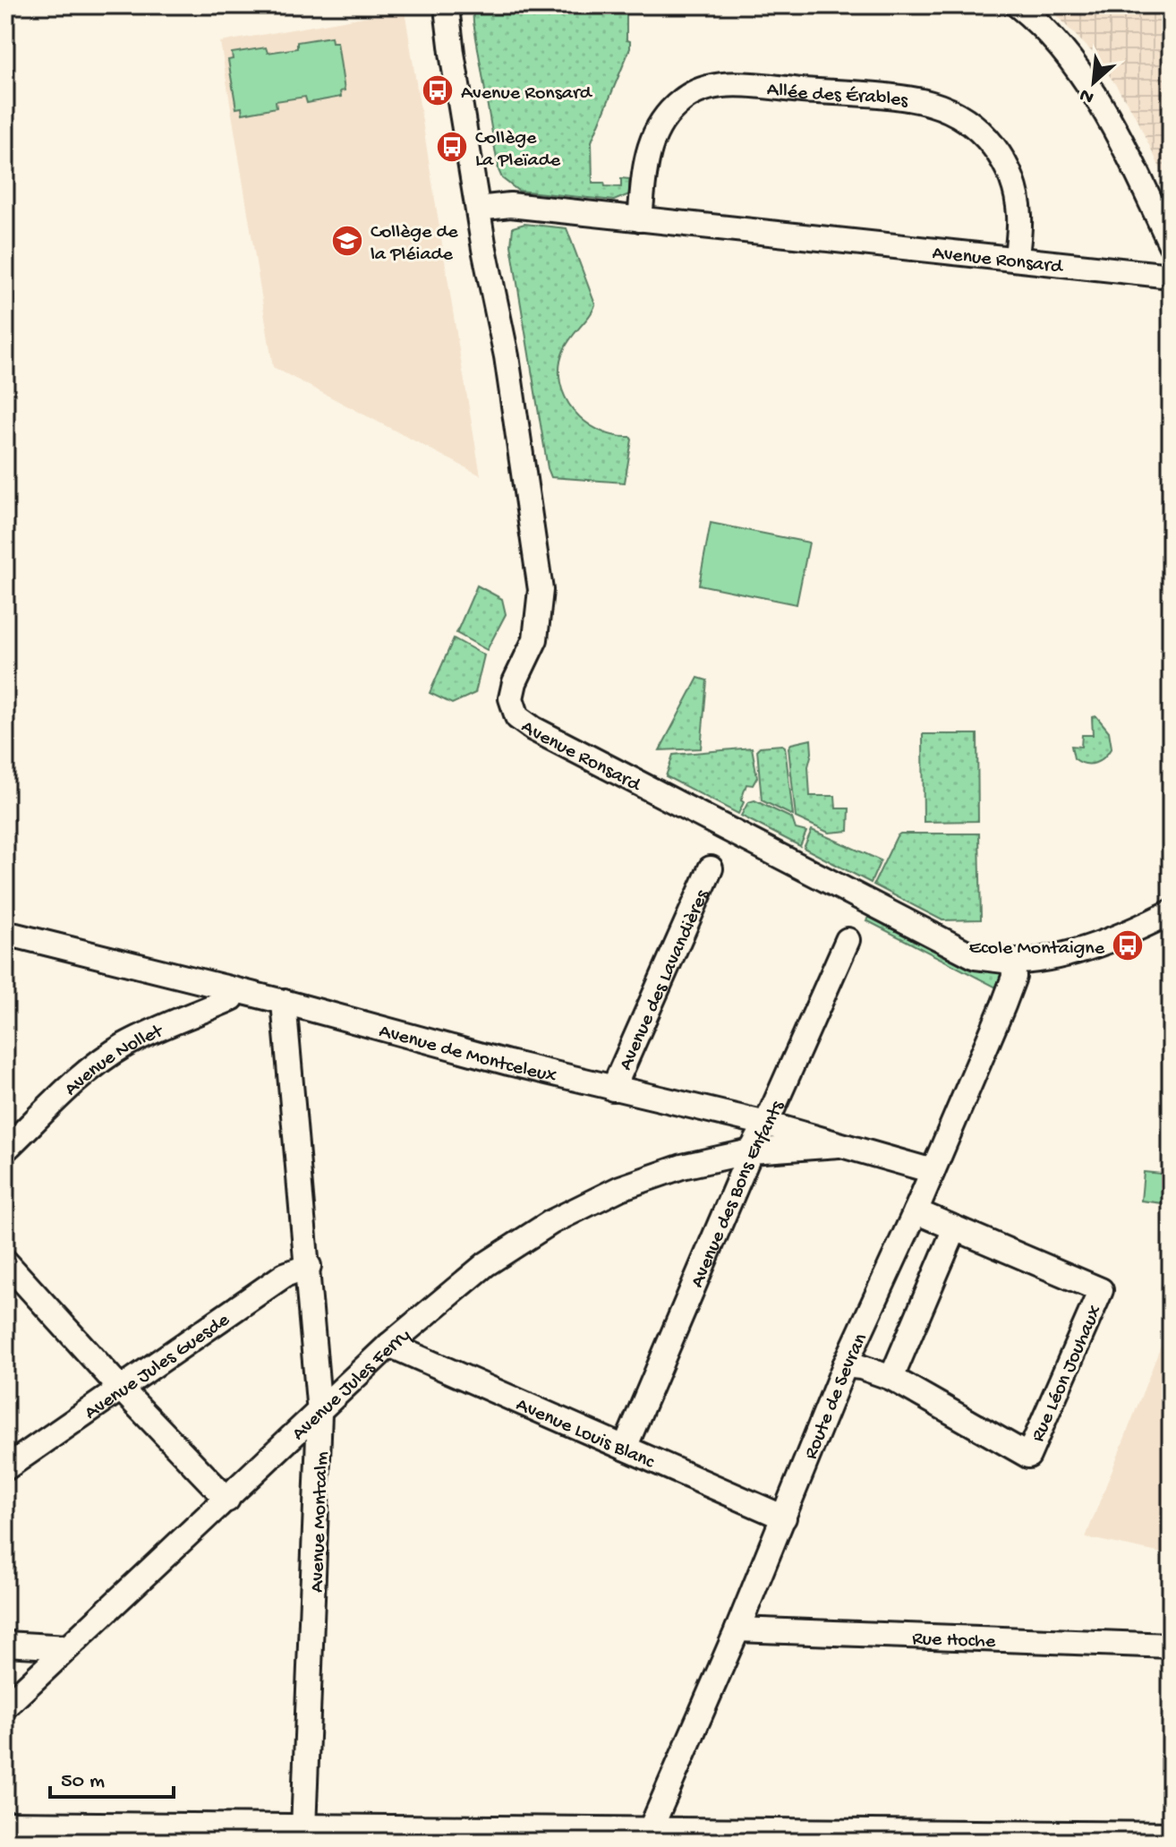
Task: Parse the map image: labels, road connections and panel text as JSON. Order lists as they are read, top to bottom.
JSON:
{
  "streets": {
    "street": [
      "Allée des Érables",
      "Avenue Ronsard",
      "Avenue des Lavandières",
      "Avenue de Montceleux",
      "Avenue Nollet",
      "Avenue des Bons Enfants",
      "Avenue Jules Guesde",
      "Rue Léon Jouhaux",
      "Avenue Jules Ferry",
      "Route de Sevran",
      "Avenue Louis Blanc",
      "Avenue Montcalm",
      "Rue Hoche"
    ]
  },
  "crossings": [
    ["Allée des Érables", "Avenue Ronsard"],
    ["Avenue Ronsard", "Route de Sevran"],
    ["Avenue des Lavandières", "Avenue de Montceleux"],
    ["Avenue de Montceleux", "Avenue Nollet"],
    ["Avenue de Montceleux", "Avenue des Bons Enfants"],
    ["Avenue de Montceleux", "Avenue Jules Ferry"],
    ["Avenue de Montceleux", "Route de Sevran"],
    ["Avenue de Montceleux", "Avenue Montcalm"],
    ["Avenue des Bons Enfants", "Avenue Jules Ferry"],
    ["Avenue des Bons Enfants", "Avenue Louis Blanc"],
    ["Avenue Jules Guesde", "Avenue Montcalm"],
    ["Rue Léon Jouhaux", "Route de Sevran"],
    ["Avenue Jules Ferry", "Avenue Louis Blanc"],
    ["Avenue Jules Ferry", "Avenue Montcalm"],
    ["Route de Sevran", "Avenue Louis Blanc"],
    ["Route de Sevran", "Rue Hoche"]
  ],
  "places": {
    "bus stop": ["Avenue Ronsard", "Collège La Pleïade", "Ecole Montaigne"],
    "school or university": ["Collège de la Pléiade"]
  },
  "scale_bar": "50 m",
  "north": "bottom left"
}
